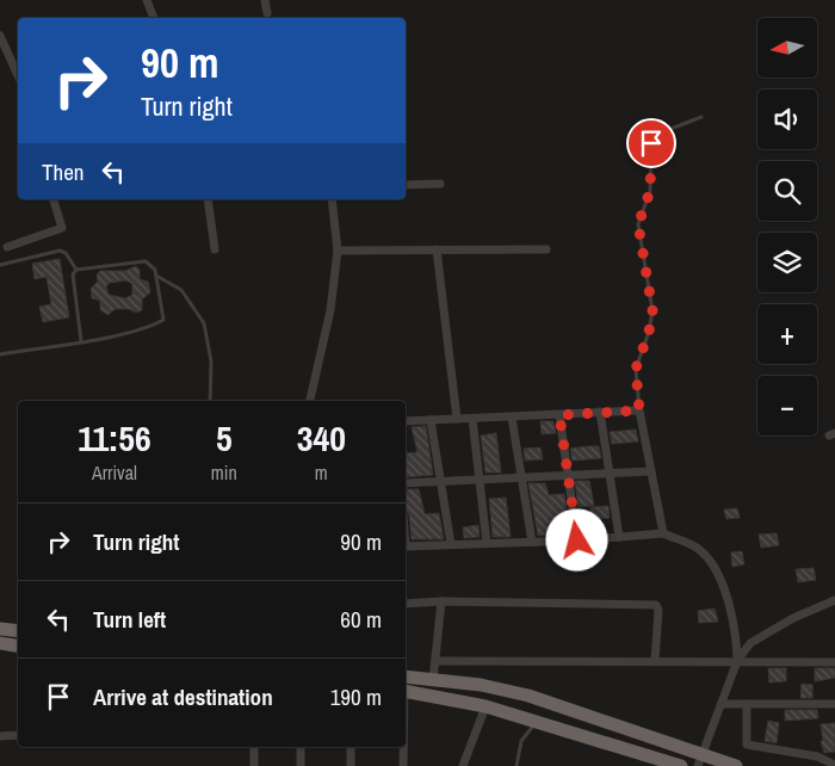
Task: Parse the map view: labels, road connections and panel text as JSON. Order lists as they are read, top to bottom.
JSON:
{
  "north": "left",
  "page": {
    "map_buttons": ["+", "−"],
    "turn": ["90 m", "Turn right"],
    "then": "Then",
    "eta": [
      "11:56",
      "Arrival",
      "5",
      "min",
      "340",
      "m"
    ],
    "list": [
      {
        "name": "Turn right",
        "value": "90 m"
      },
      {
        "name": "Turn left",
        "value": "60 m"
      },
      {
        "name": "Arrive at destination",
        "value": "190 m"
      }
    ]
  }
}
